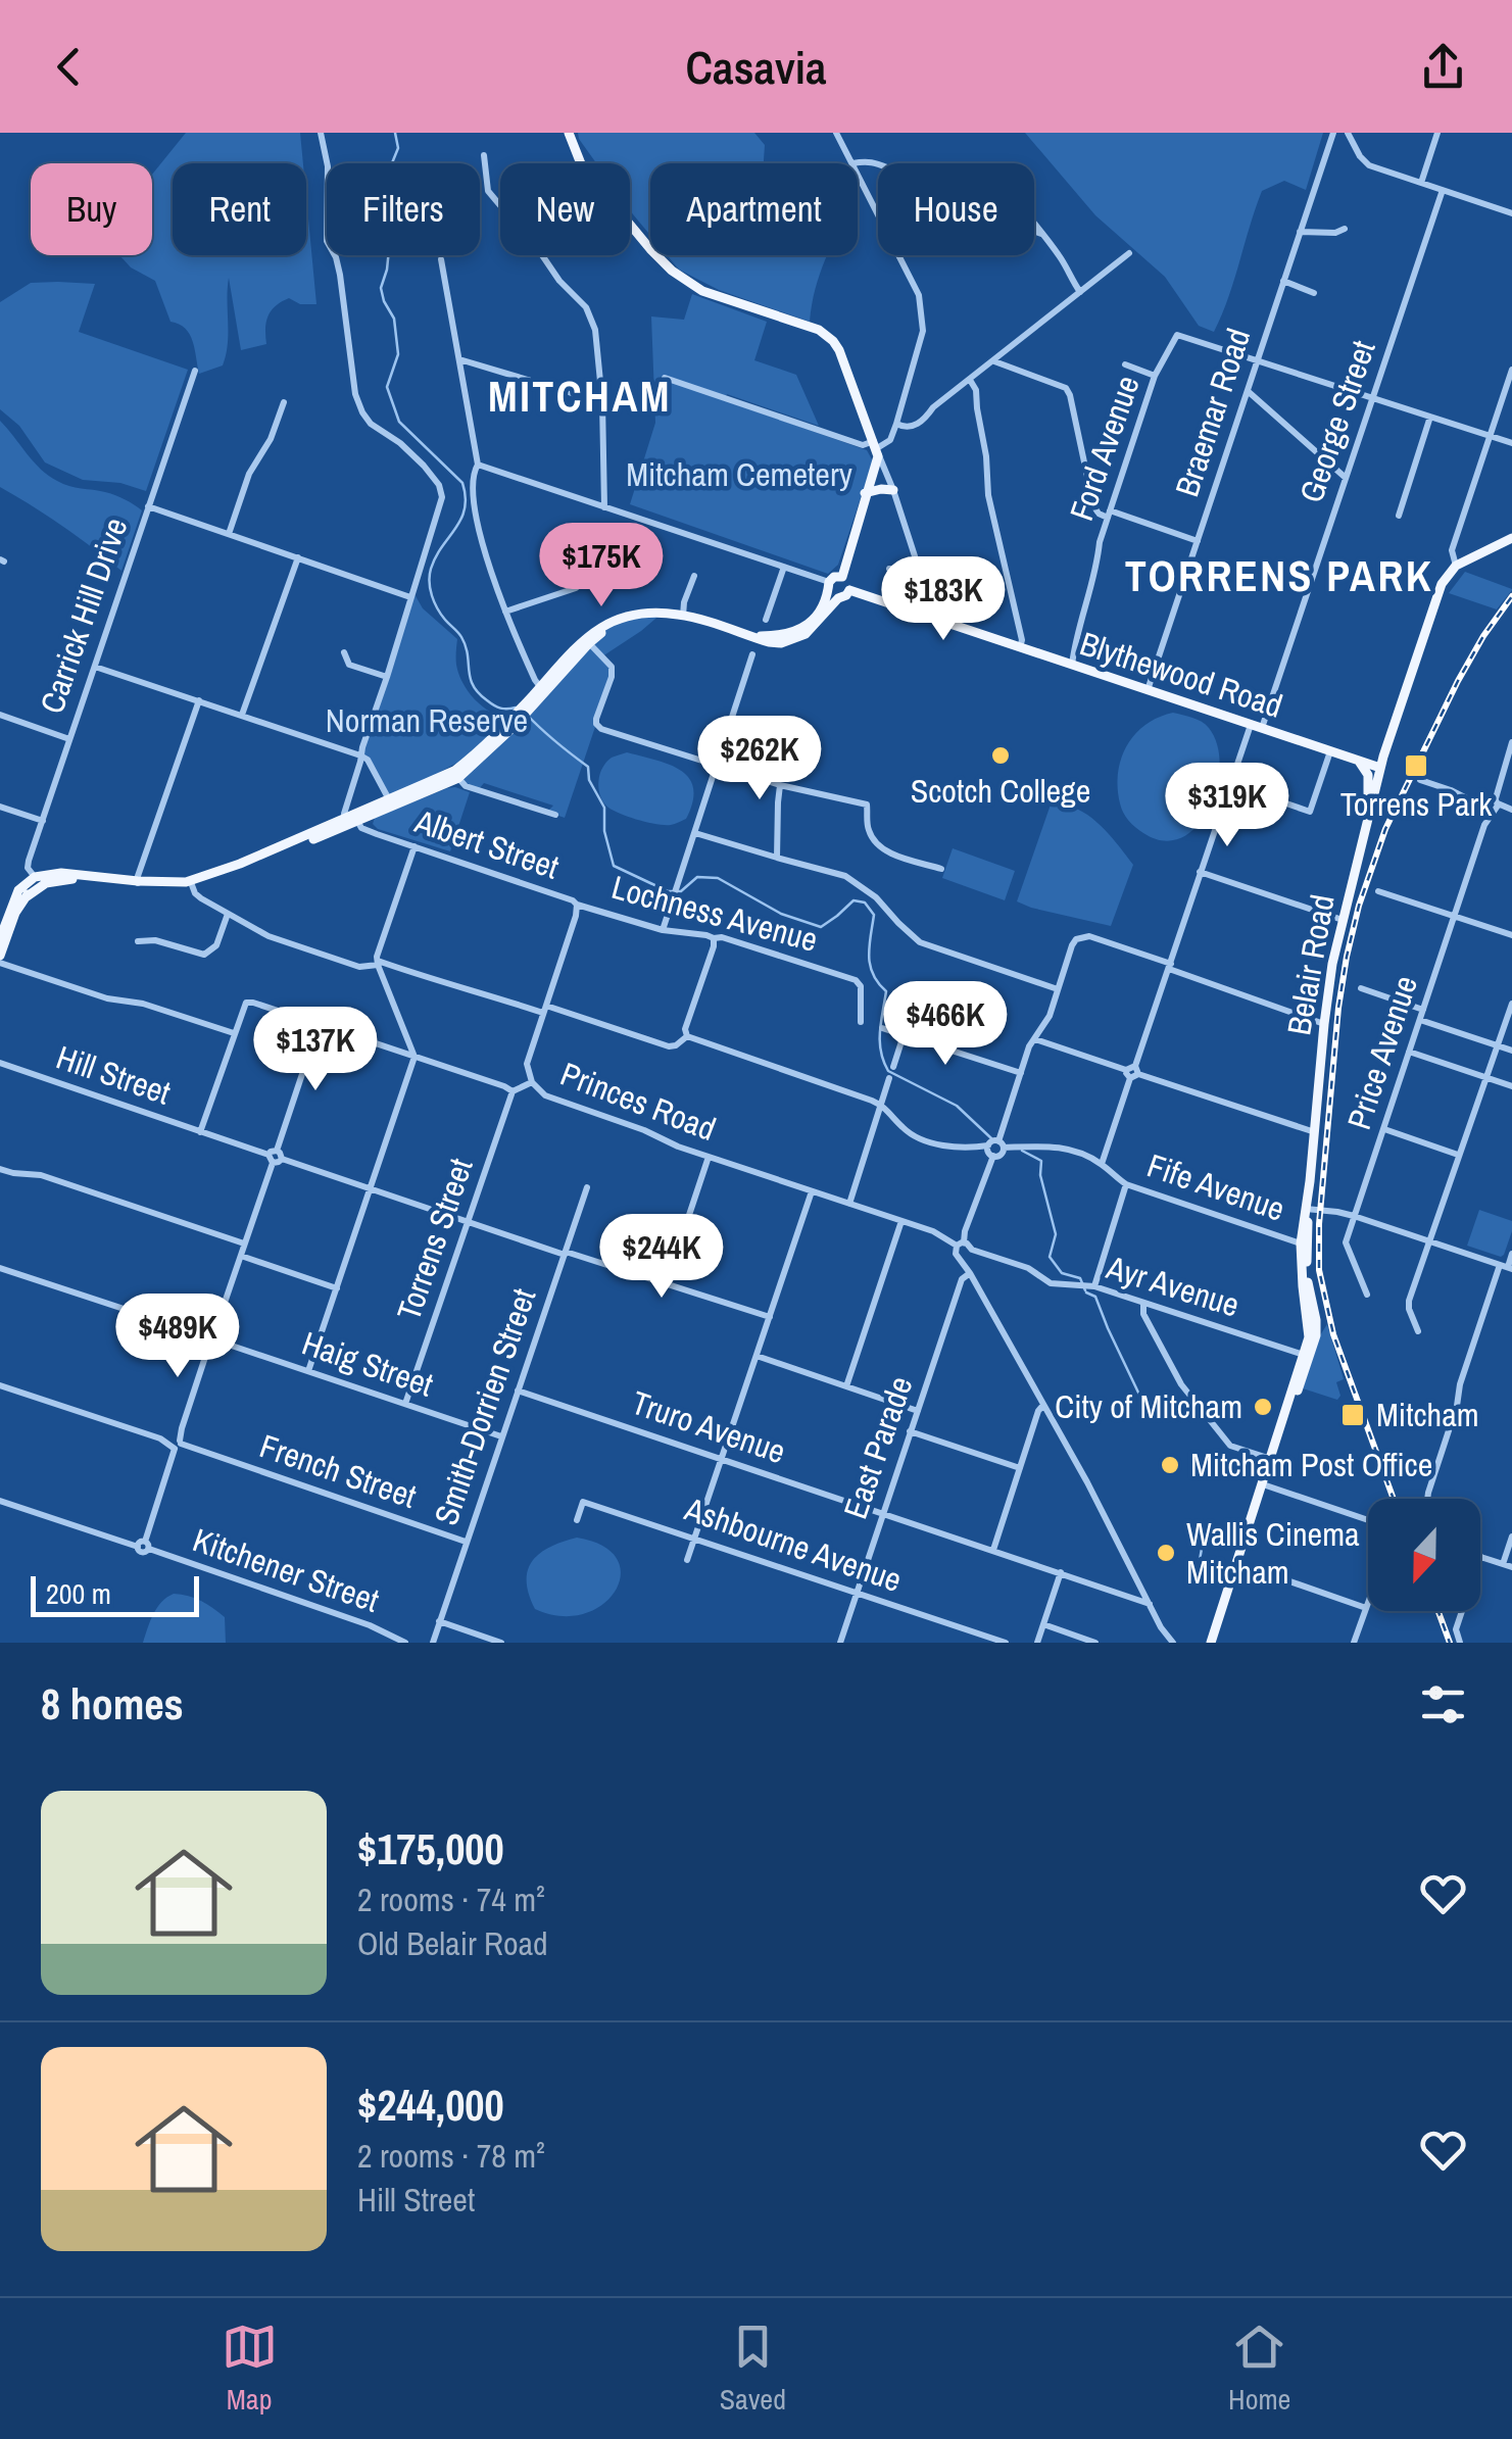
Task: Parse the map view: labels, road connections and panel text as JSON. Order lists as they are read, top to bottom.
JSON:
{
  "streets": {
    "main road": ["Blythewood Road", "Belair Road"],
    "street": [
      "Braemar Road",
      "George Street",
      "Ford Avenue",
      "Carrick Hill Drive",
      "Albert Street",
      "Lochness Avenue",
      "Price Avenue",
      "Hill Street",
      "Princes Road",
      "Fife Avenue",
      "Torrens Street",
      "Ayr Avenue",
      "Haig Street",
      "Smith-Dorrien Street",
      "Truro Avenue",
      "East Parade",
      "French Street",
      "Ashbourne Avenue",
      "Kitchener Street"
    ]
  },
  "crossings": [
    ["Braemar Road", "Ford Avenue"],
    ["Braemar Road", "Blythewood Road"],
    ["George Street", "Blythewood Road"],
    ["Ford Avenue", "Blythewood Road"],
    ["Blythewood Road", "Belair Road"],
    ["Albert Street", "Lochness Avenue"],
    ["Belair Road", "Fife Avenue"],
    ["Belair Road", "Ayr Avenue"],
    ["Princes Road", "Torrens Street"],
    ["Princes Road", "Ayr Avenue"],
    ["Torrens Street", "Haig Street"],
    ["Haig Street", "Smith-Dorrien Street"],
    ["Smith-Dorrien Street", "Truro Avenue"],
    ["Smith-Dorrien Street", "French Street"],
    ["Truro Avenue", "East Parade"],
    ["East Parade", "Ashbourne Avenue"]
  ],
  "districts": ["MITCHAM", "TORRENS PARK"],
  "parks": ["Mitcham Cemetery", "Norman Reserve"],
  "places": {
    "other": [
      "Scotch College",
      "City of Mitcham",
      "Mitcham Post Office",
      "Wallis Cinema Mitcham"
    ],
    "transit": ["Torrens Park", "Mitcham"]
  },
  "scale_bar": "200 m",
  "north": "bottom",
  "page": {
    "header": "Casavia",
    "chip": [
      "Buy",
      "Rent",
      "Filters",
      "New",
      "Apartment",
      "House"
    ],
    "price": [
      "$175K",
      "$183K",
      "$262K",
      "$319K",
      "$466K",
      "$137K",
      "$244K",
      "$489K"
    ],
    "scale": "200 m",
    "heading": "8 homes",
    "list": [
      {
        "name": "$175,000",
        "note": "2 rooms · 74 m² · Old Belair Road"
      },
      {
        "name": "$244,000",
        "note": "2 rooms · 78 m² · Hill Street"
      }
    ],
    "tabs": ["Map", "Saved", "Home"]
  }
}
